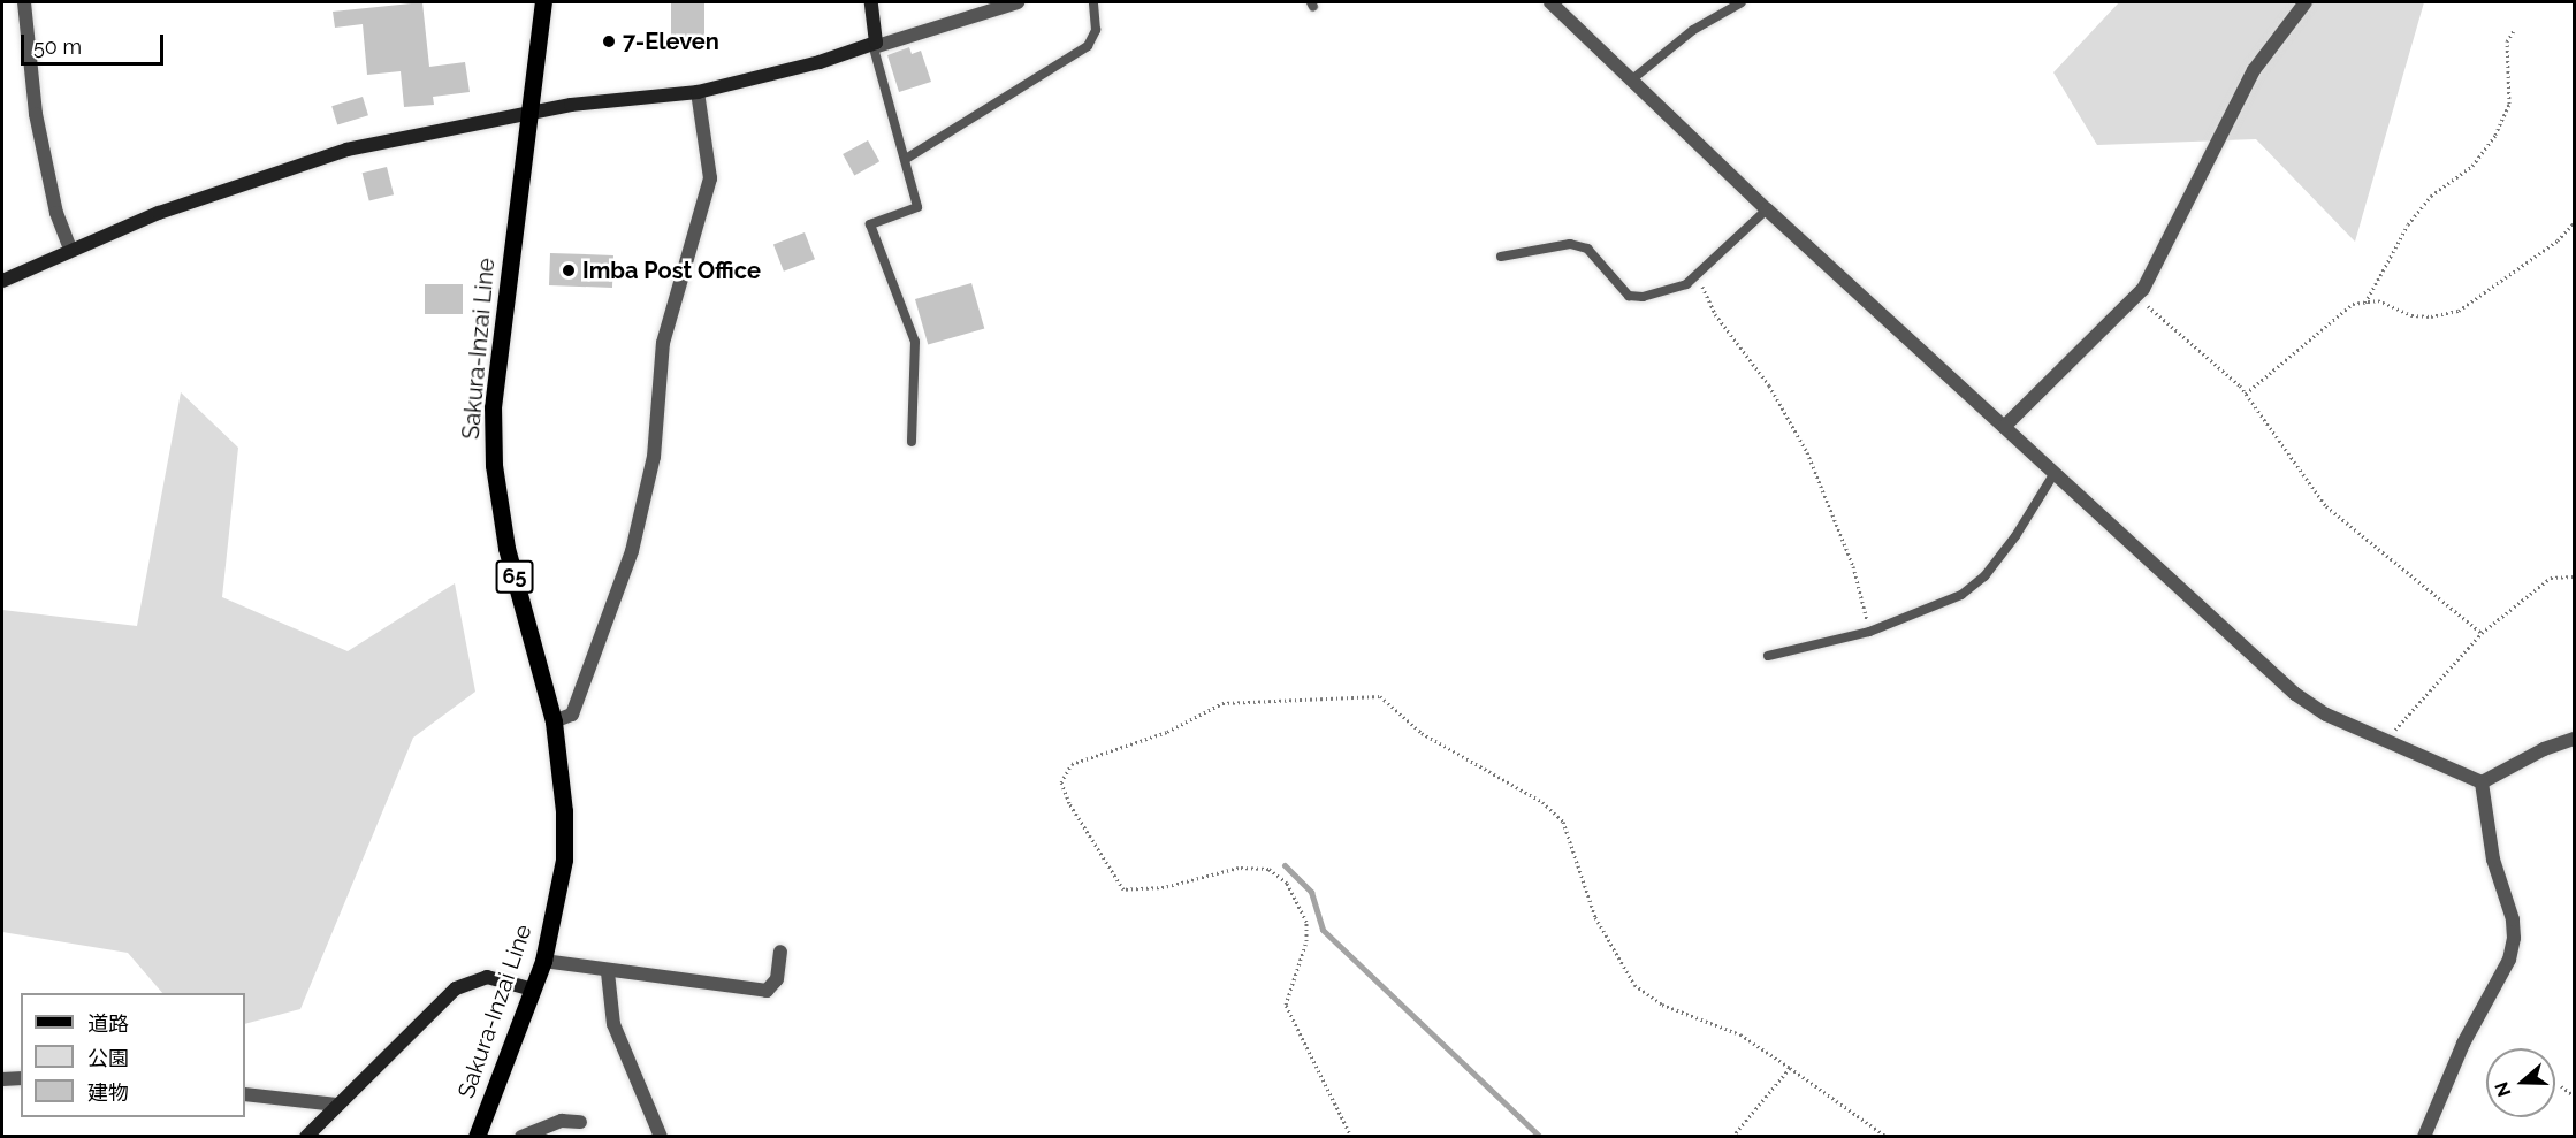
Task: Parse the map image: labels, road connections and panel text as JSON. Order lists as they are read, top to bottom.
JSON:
{
  "streets": {
    "main road": ["Sakura-Inzai Line", "65"]
  },
  "places": ["7-Eleven", "Imba Post Office"],
  "legend": ["道路", "公園", "建物"],
  "scale_bar": "50 m",
  "north": "left"
}
